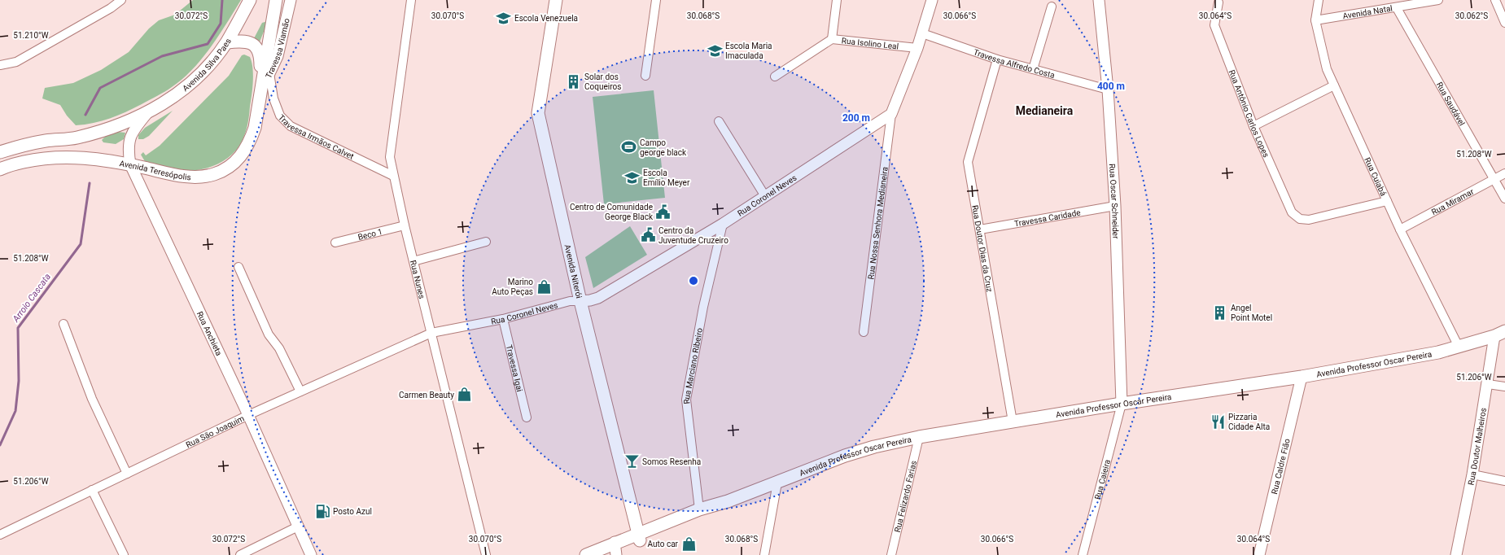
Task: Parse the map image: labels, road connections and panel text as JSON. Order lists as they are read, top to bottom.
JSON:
{
  "streets": {
    "main road": [
      "Avenida Silva Paes",
      "Avenida Teresópolis",
      "Avenida Niterói",
      "Avenida Professor Oscar Pereira"
    ],
    "street": [
      "Avenida Natal",
      "Rua Isolino Leal",
      "Travessa Viamão",
      "Travessa Alfredo Costa",
      "Rua Saudável",
      "Rua Antônio Carlos Lopes",
      "Travessa Irmãos Calvet",
      "Rua Cuiabá",
      "Rua Coronel Neves",
      "Rua Oscar Schneider",
      "Rua Miramar",
      "Travessa Caridade",
      "Rua Nossa Senhora Medianeira",
      "Beco 1",
      "Rua Doutor Dias da Cruz",
      "Rua Nunes",
      "Rua Anchieta",
      "Rua Marciano Ribeiro",
      "Travessa Igai",
      "Rua São Joaquim",
      "Rua Doutor Malheiros",
      "Rua Caldre Fião",
      "Rua Caieira",
      "Rua Felizardo Farias"
    ]
  },
  "crossings": [
    ["Avenida Natal", "Rua Saudável"],
    ["Avenida Natal", "Rua Cuiabá"],
    ["Travessa Viamão", "Travessa Irmãos Calvet"],
    ["Travessa Viamão", "Avenida Teresópolis"],
    ["Travessa Alfredo Costa", "Rua Oscar Schneider"],
    ["Travessa Alfredo Costa", "Rua Doutor Dias da Cruz"],
    ["Avenida Silva Paes", "Rua Anchieta"],
    ["Rua Saudável", "Rua Miramar"],
    ["Rua Antônio Carlos Lopes", "Rua Cuiabá"],
    ["Travessa Irmãos Calvet", "Rua Nunes"],
    ["Avenida Teresópolis", "Rua Anchieta"],
    ["Rua Cuiabá", "Rua Miramar"],
    ["Rua Cuiabá", "Avenida Professor Oscar Pereira"],
    ["Rua Coronel Neves", "Rua Nossa Senhora Medianeira"],
    ["Rua Coronel Neves", "Avenida Niterói"],
    ["Rua Coronel Neves", "Rua Nunes"],
    ["Rua Coronel Neves", "Rua Marciano Ribeiro"],
    ["Rua Coronel Neves", "Travessa Igai"],
    ["Rua Coronel Neves", "Rua São Joaquim"],
    ["Rua Oscar Schneider", "Travessa Caridade"],
    ["Rua Oscar Schneider", "Avenida Professor Oscar Pereira"],
    ["Rua Oscar Schneider", "Rua Caieira"],
    ["Travessa Caridade", "Rua Doutor Dias da Cruz"],
    ["Beco 1", "Rua Nunes"],
    ["Rua Doutor Dias da Cruz", "Avenida Professor Oscar Pereira"],
    ["Avenida Niterói", "Avenida Professor Oscar Pereira"],
    ["Rua Nunes", "Rua São Joaquim"],
    ["Rua Anchieta", "Rua São Joaquim"],
    ["Avenida Professor Oscar Pereira", "Rua Marciano Ribeiro"],
    ["Avenida Professor Oscar Pereira", "Rua Doutor Malheiros"],
    ["Avenida Professor Oscar Pereira", "Rua Caldre Fião"],
    ["Avenida Professor Oscar Pereira", "Rua Caieira"],
    ["Avenida Professor Oscar Pereira", "Rua Felizardo Farias"]
  ],
  "districts": ["Medianeira"],
  "water": ["Arroio Cascata"],
  "places": {
    "school or university": ["Escola Venezuela", "Escola Maria Imaculada", "Escola Emílio Meyer"],
    "building": ["Solar dos Coqueiros", "Angel Point Motel"],
    "sports": ["Campo george black"],
    "public building": ["Centro de Comunidade George Black", "Centro da Juventude Cruzeiro"],
    "shop": ["Marino Auto Peças", "Carmen Beauty", "Auto car"],
    "restaurant": ["Pizzaria Cidade Alta"],
    "bar": ["Somos Resenha"],
    "fuel station": ["Posto Azul"]
  },
  "coordinates": [
    "30.072°S",
    "30.070°S",
    "30.068°S",
    "30.066°S",
    "30.064°S",
    "30.062°S",
    "51.210°W",
    "51.208°W",
    "51.206°W"
  ],
  "rings": ["400 m", "200 m"]
}
